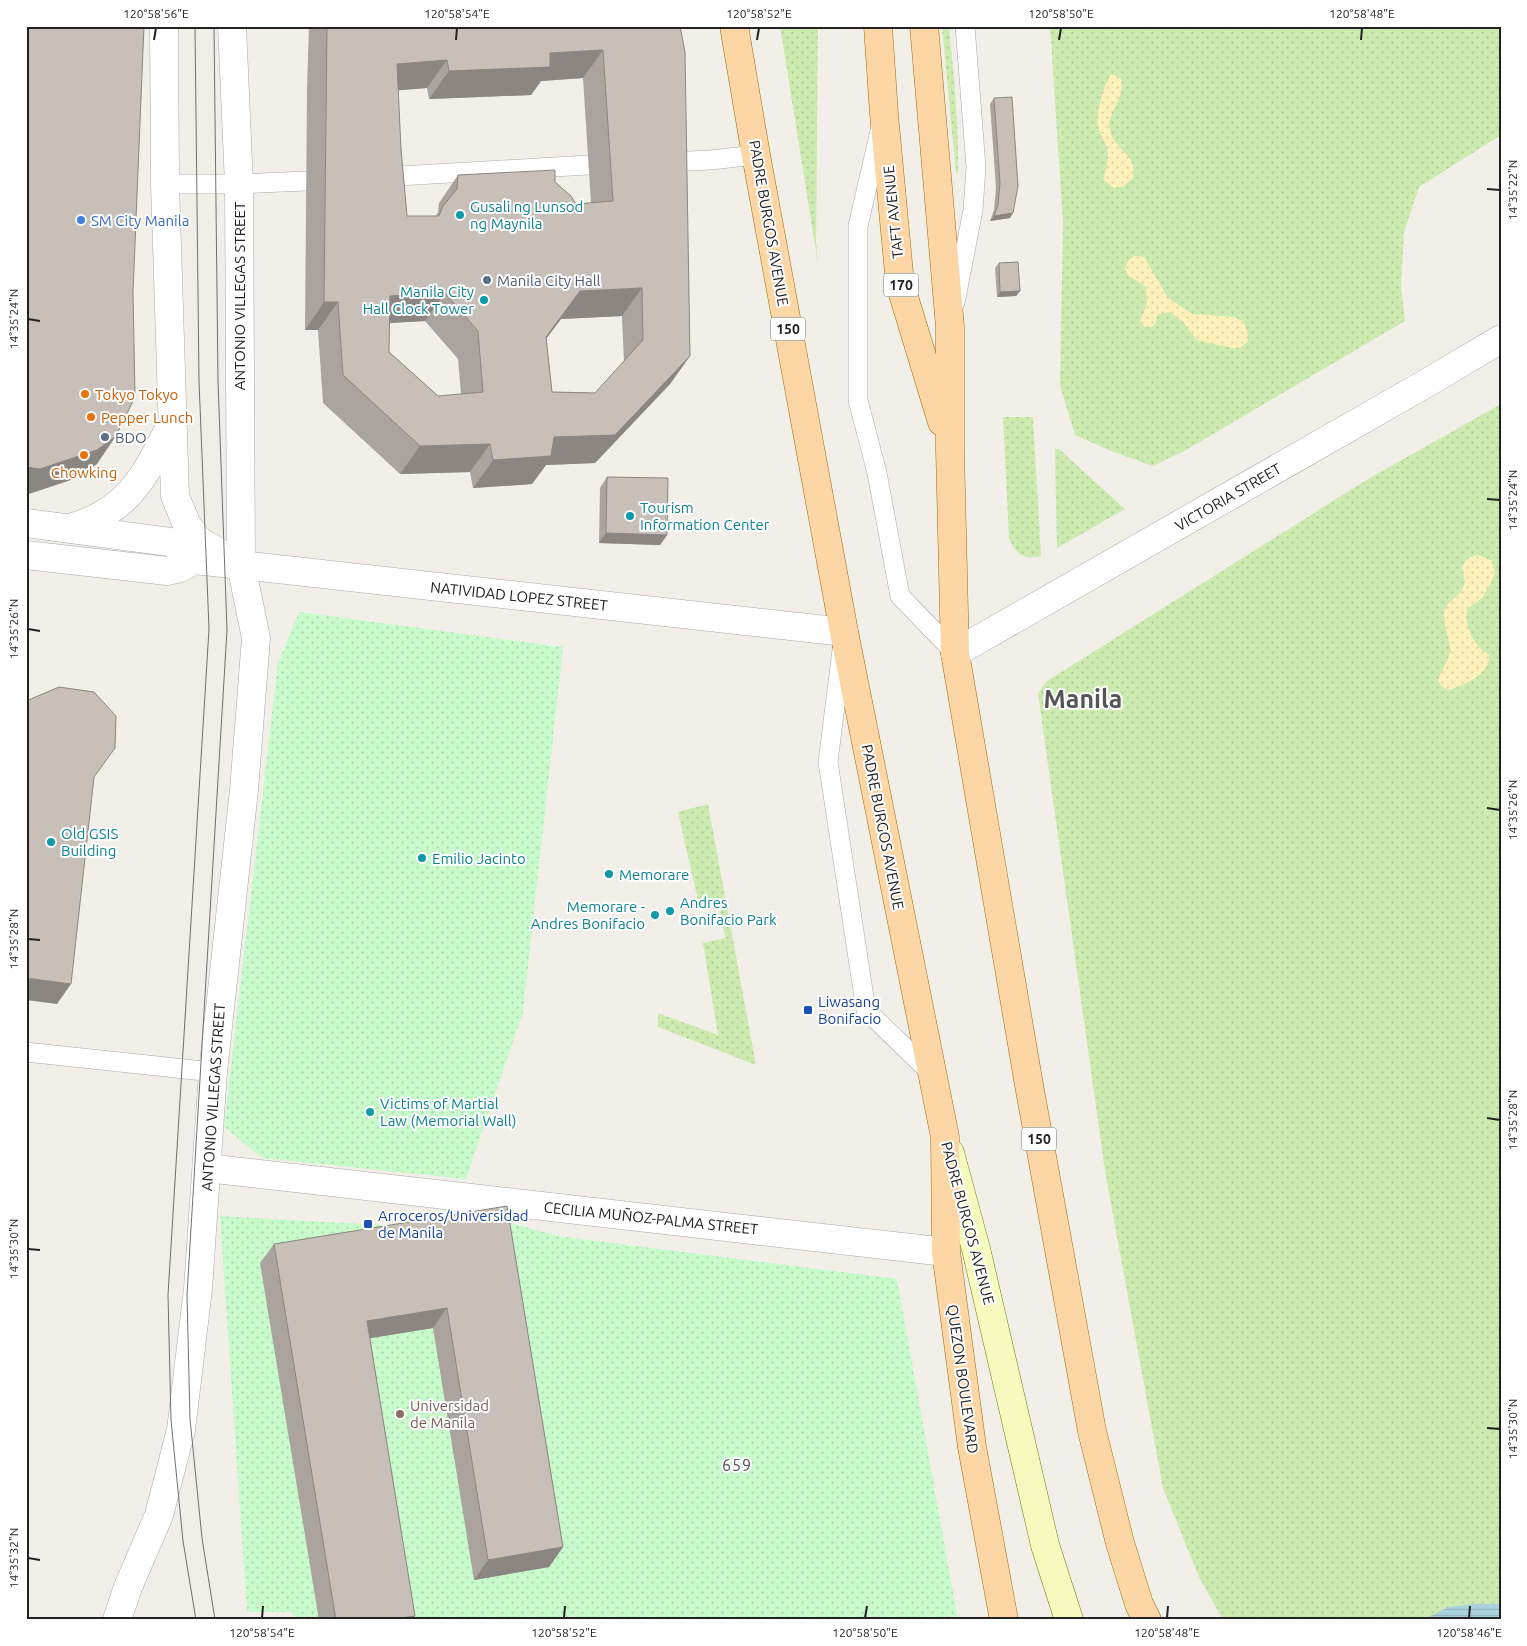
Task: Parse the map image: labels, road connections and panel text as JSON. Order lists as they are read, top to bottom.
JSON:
{
  "streets": {
    "main road": [
      "TAFT AVENUE",
      "PADRE BURGOS AVENUE",
      "170",
      "150",
      "QUEZON BOULEVARD"
    ],
    "street": [
      "ANTONIO VILLEGAS STREET",
      "VICTORIA STREET",
      "NATIVIDAD LOPEZ STREET",
      "CECILIA MUÑOZ-PALMA STREET"
    ]
  },
  "crossings": [
    ["TAFT AVENUE", "150"],
    ["PADRE BURGOS AVENUE", "NATIVIDAD LOPEZ STREET"],
    ["PADRE BURGOS AVENUE", "QUEZON BOULEVARD"],
    ["ANTONIO VILLEGAS STREET", "NATIVIDAD LOPEZ STREET"],
    ["ANTONIO VILLEGAS STREET", "CECILIA MUÑOZ-PALMA STREET"],
    ["150", "VICTORIA STREET"],
    ["CECILIA MUÑOZ-PALMA STREET", "QUEZON BOULEVARD"]
  ],
  "districts": ["Manila", "659"],
  "places": {
    "other": [
      "Gusali ng Lunsod ng Maynila",
      "SM City Manila",
      "Manila City Hall",
      "Manila City Hall Clock Tower",
      "Tokyo Tokyo",
      "Pepper Lunch",
      "BDO",
      "Chowking",
      "Tourism Information Center",
      "Old GSIS Building",
      "Emilio Jacinto",
      "Memorare",
      "Andres Bonifacio Park",
      "Memorare - Andres Bonifacio",
      "Victims of Martial Law (Memorial Wall)",
      "Universidad de Manila"
    ],
    "transit": ["Liwasang Bonifacio", "Arroceros/Universidad de Manila"]
  },
  "coordinates": [
    "120°58'56\"E",
    "120°58'54\"E",
    "120°58'52\"E",
    "120°58'50\"E",
    "120°58'48\"E",
    "14°35'22\"N",
    "14°35'24\"N",
    "14°35'26\"N",
    "14°35'28\"N",
    "14°35'30\"N",
    "14°35'32\"N",
    "120°58'46\"E"
  ]
}
